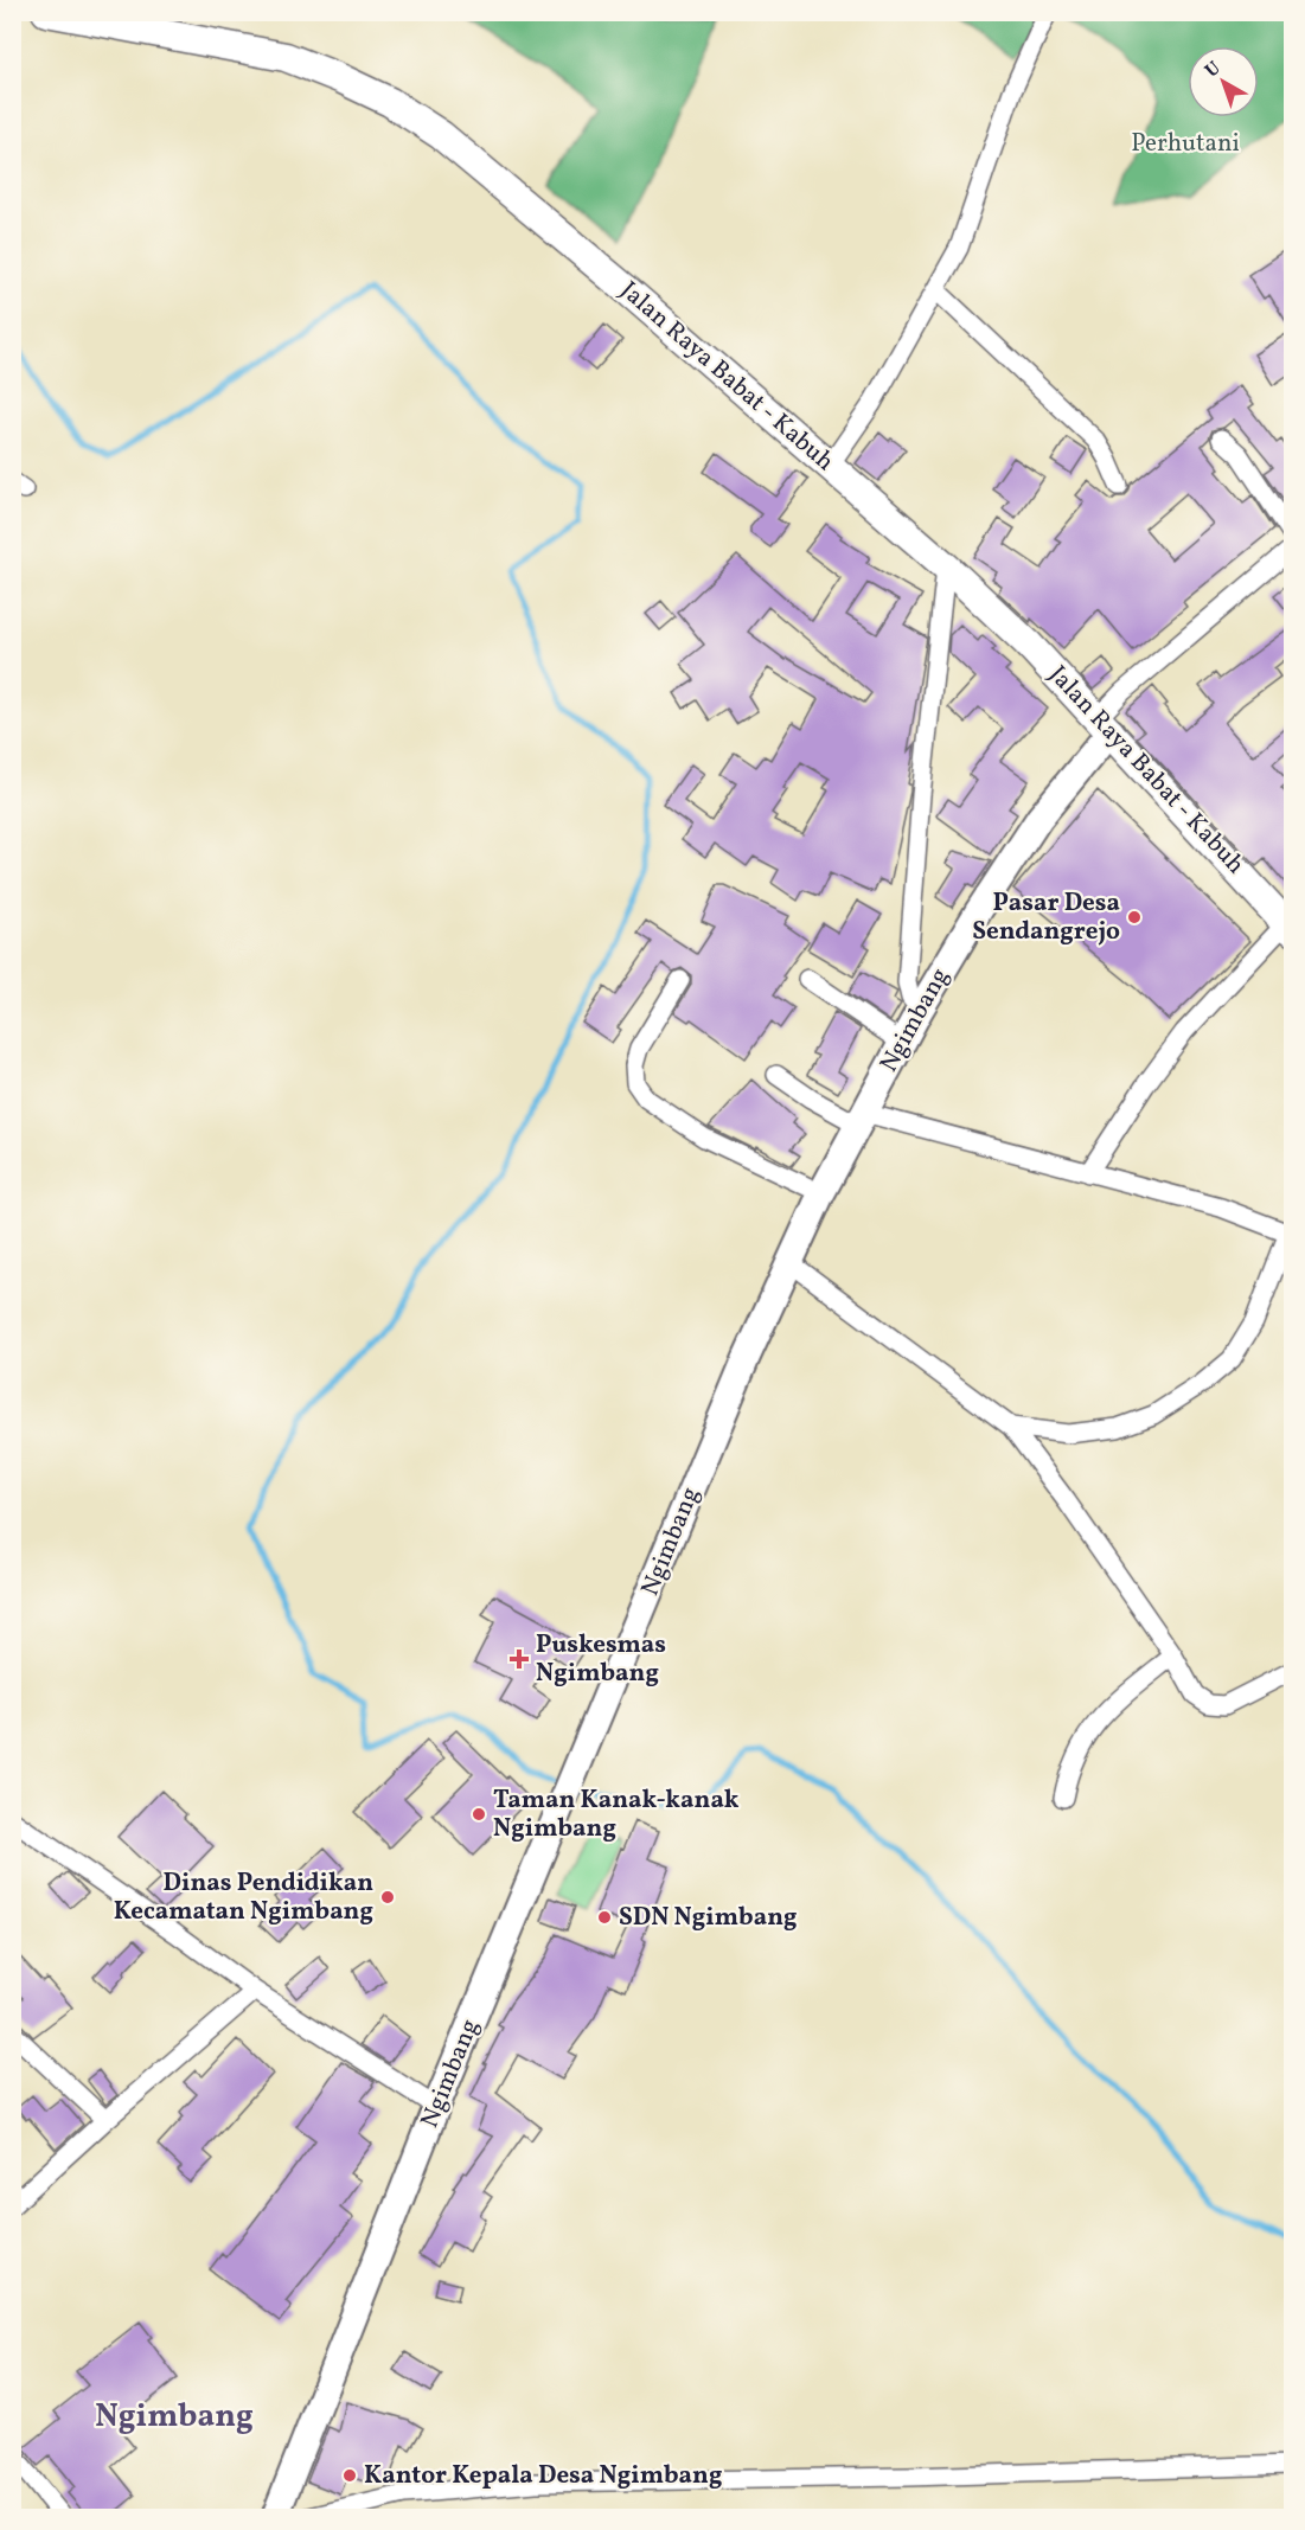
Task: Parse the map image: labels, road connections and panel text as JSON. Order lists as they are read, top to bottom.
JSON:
{
  "streets": {
    "main road": ["Jalan Raya Babat - Kabuh"],
    "street": ["Ngimbang"]
  },
  "crossings": [
    ["Jalan Raya Babat - Kabuh", "Ngimbang"]
  ],
  "districts": ["Ngimbang"],
  "parks": ["Perhutani"],
  "places": {
    "other": [
      "Pasar Desa Sendangrejo",
      "Taman Kanak-kanak Ngimbang",
      "Dinas Pendidikan Kecamatan Ngimbang",
      "SDN Ngimbang",
      "Kantor Kepala Desa Ngimbang"
    ],
    "health": ["Puskesmas Ngimbang"]
  },
  "north": "top left"
}
